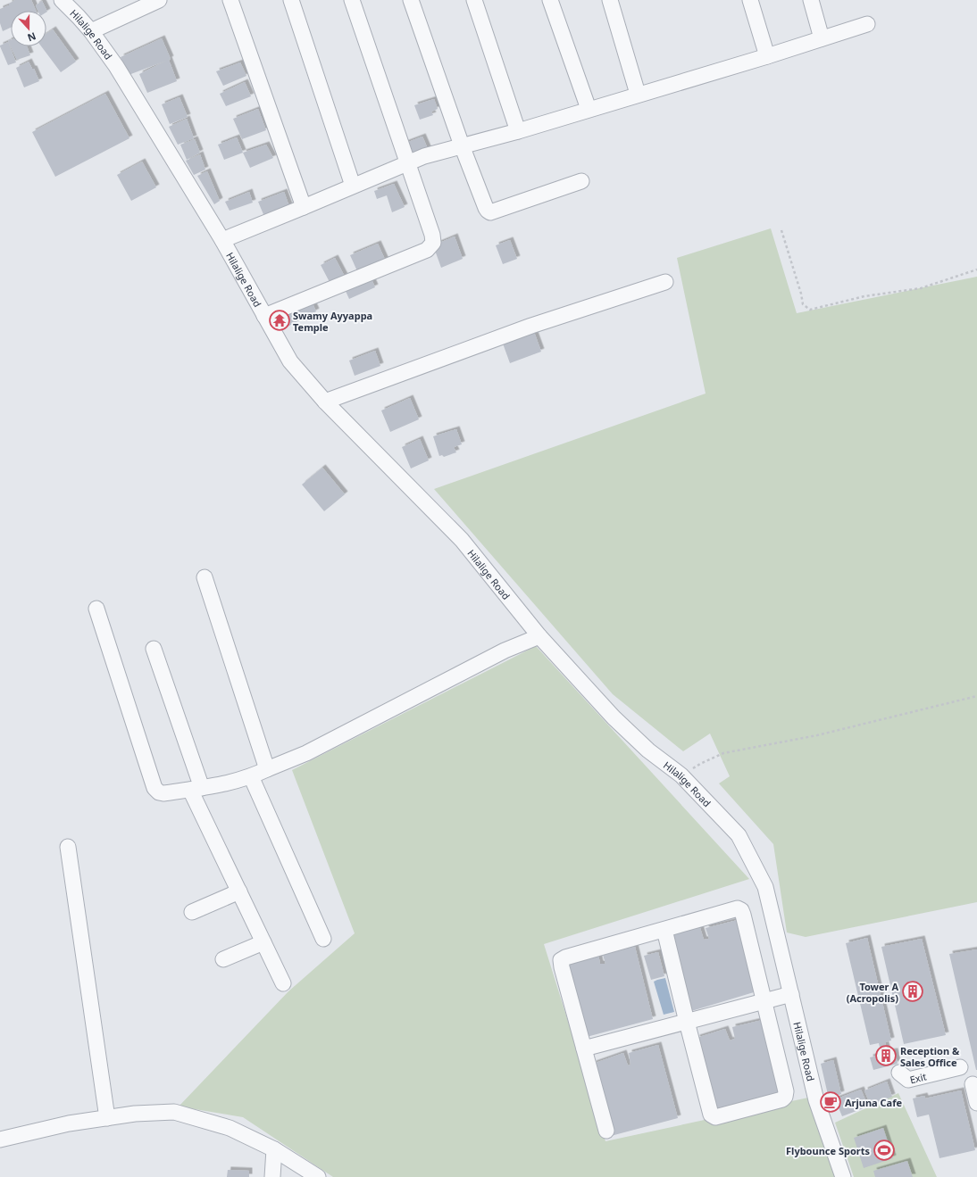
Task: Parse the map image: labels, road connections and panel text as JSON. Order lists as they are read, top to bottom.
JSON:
{
  "streets": {
    "street": ["Hilalige Road", "Exit"]
  },
  "places": {
    "temple": ["Swamy Ayyappa Temple"],
    "building": ["Tower A (Acropolis)", "Reception & Sales Office"],
    "cafe": ["Arjuna Cafe"],
    "sports": ["Flybounce Sports"]
  },
  "north": "bottom"
}
